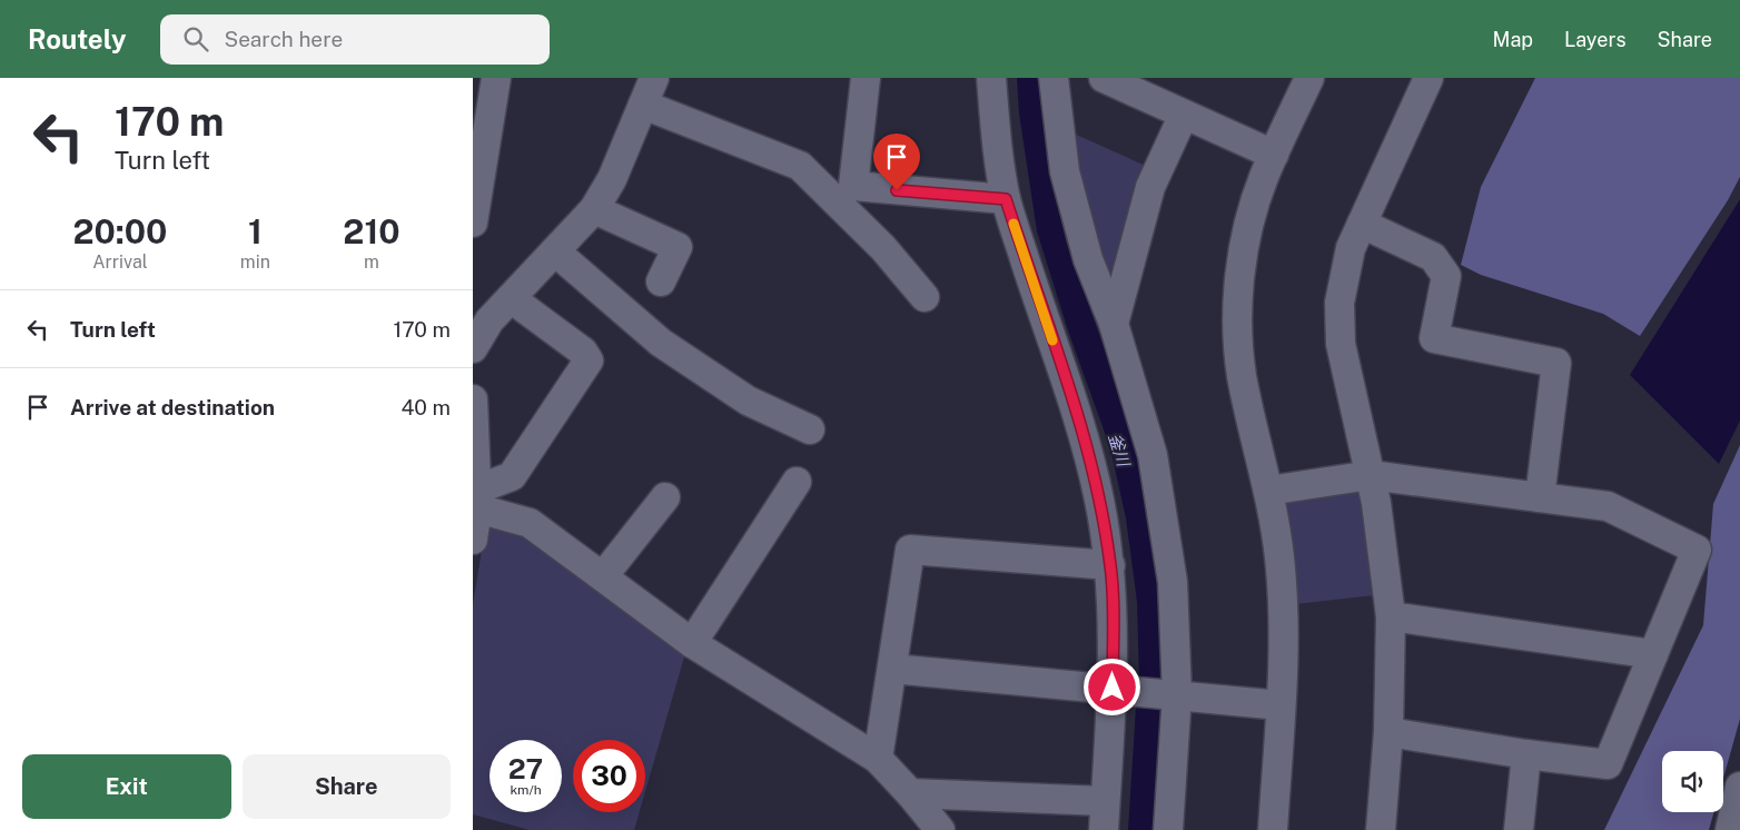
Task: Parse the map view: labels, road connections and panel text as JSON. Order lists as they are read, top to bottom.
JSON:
{
  "water": ["釜川"],
  "page": {
    "header": "Routely",
    "search": "Search here",
    "nav": ["Map", "Layers", "Share"],
    "turn": ["170 m", "Turn left"],
    "eta": [
      "20:00",
      "Arrival",
      "1",
      "min",
      "210",
      "m"
    ],
    "list": [
      {
        "name": "Turn left",
        "value": "170 m"
      },
      {
        "name": "Arrive at destination",
        "value": "40 m"
      }
    ],
    "speed": "27 km/h",
    "limit": "30",
    "buttons": ["Exit", "Share"]
  }
}
